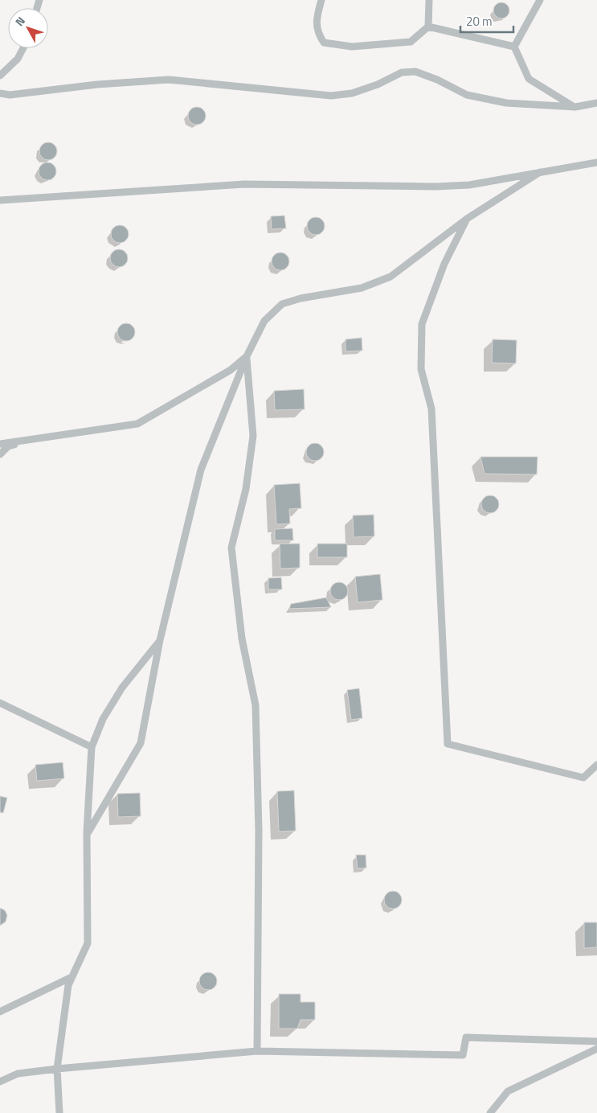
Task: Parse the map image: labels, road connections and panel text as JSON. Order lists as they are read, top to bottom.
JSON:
{
  "scale_bar": "20 m",
  "north": "top left"
}
